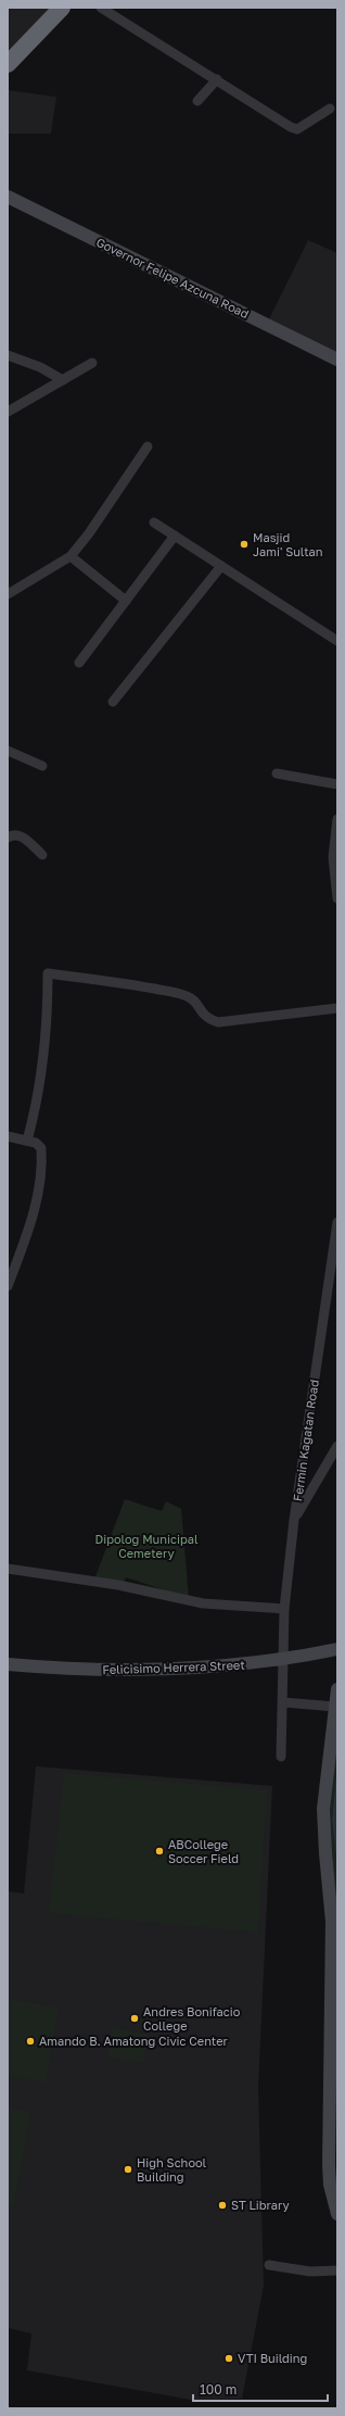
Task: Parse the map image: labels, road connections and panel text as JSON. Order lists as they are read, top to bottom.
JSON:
{
  "streets": {
    "street": ["Governor Felipe Azcuna Road", "Fermin Kagatan Road", "Felicisimo Herrera Street"]
  },
  "crossings": [
    ["Fermin Kagatan Road", "Felicisimo Herrera Street"]
  ],
  "parks": ["Dipolog Municipal Cemetery"],
  "places": [
    "Masjid Jami' Sultan",
    "ABCollege Soccer Field",
    "Andres Bonifacio College",
    "Amando B. Amatong Civic Center",
    "High School Building",
    "ST Library",
    "VTI Building"
  ],
  "scale_bar": "100 m"
}
